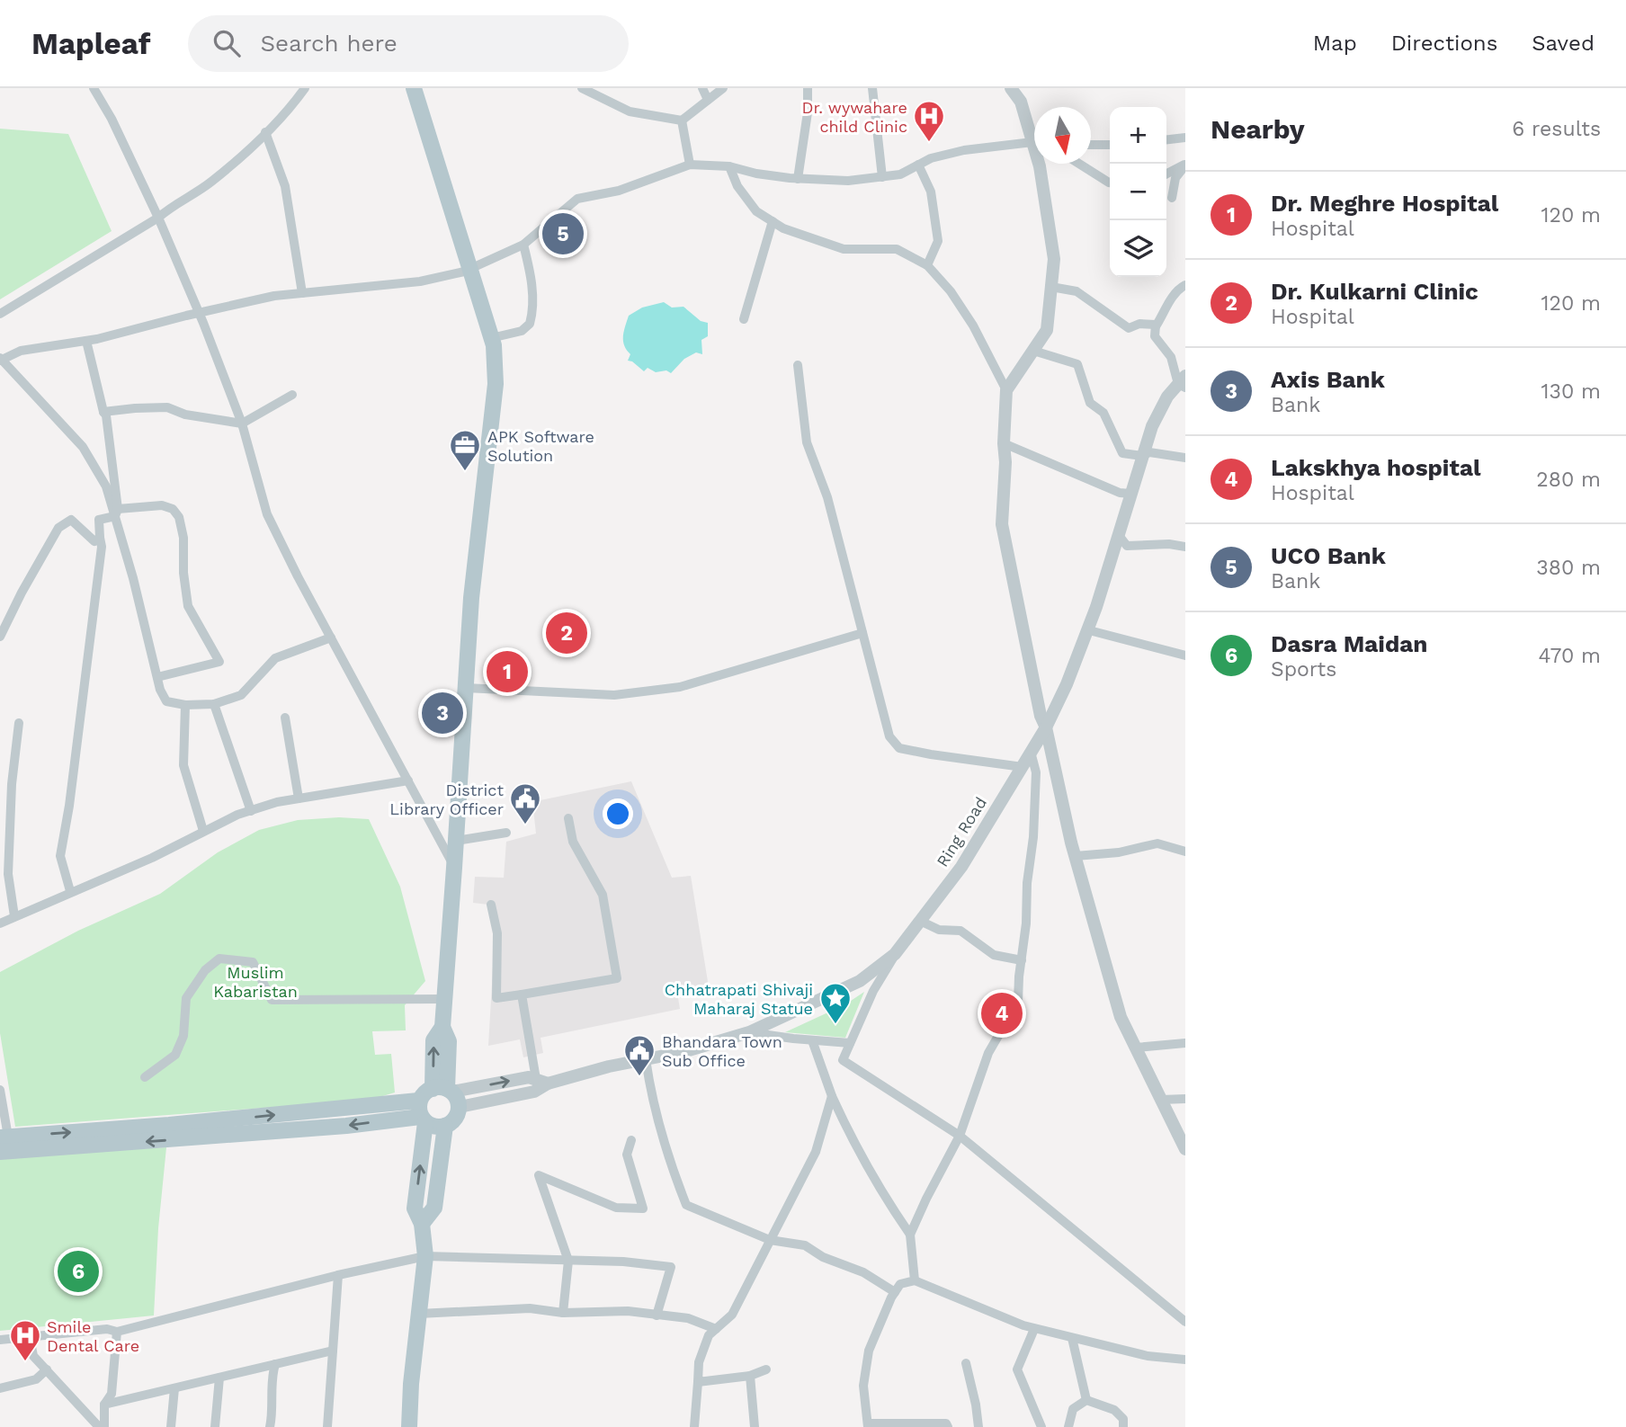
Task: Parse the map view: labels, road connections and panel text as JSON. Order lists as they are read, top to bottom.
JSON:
{
  "streets": {
    "street": ["Ring Road"]
  },
  "parks": ["Muslim Kabaristan"],
  "places": {
    "hospital": ["Dr. wywahare child Clinic", "Smile Dental Care"],
    "office": ["APK Software Solution"],
    "public building": ["District Library Officer", "Bhandara Town Sub Office"],
    "place": ["Chhatrapati Shivaji Maharaj Statue"]
  },
  "north": "bottom",
  "page": {
    "header": "Mapleaf",
    "search": "Search here",
    "nav": ["Map", "Directions", "Saved"],
    "heading": ["Nearby", "6 results"],
    "map_buttons": ["+", "−"],
    "list": [
      {
        "mark": "1",
        "name": "Dr. Meghre Hospital",
        "note": "Hospital",
        "value": "120 m"
      },
      {
        "mark": "2",
        "name": "Dr. Kulkarni Clinic",
        "note": "Hospital",
        "value": "120 m"
      },
      {
        "mark": "3",
        "name": "Axis Bank",
        "note": "Bank",
        "value": "130 m"
      },
      {
        "mark": "4",
        "name": "Lakskhya hospital",
        "note": "Hospital",
        "value": "280 m"
      },
      {
        "mark": "5",
        "name": "UCO Bank",
        "note": "Bank",
        "value": "380 m"
      },
      {
        "mark": "6",
        "name": "Dasra Maidan",
        "note": "Sports",
        "value": "470 m"
      }
    ],
    "pins": [
      "5",
      "2",
      "1",
      "3",
      "4",
      "6"
    ]
  }
}
